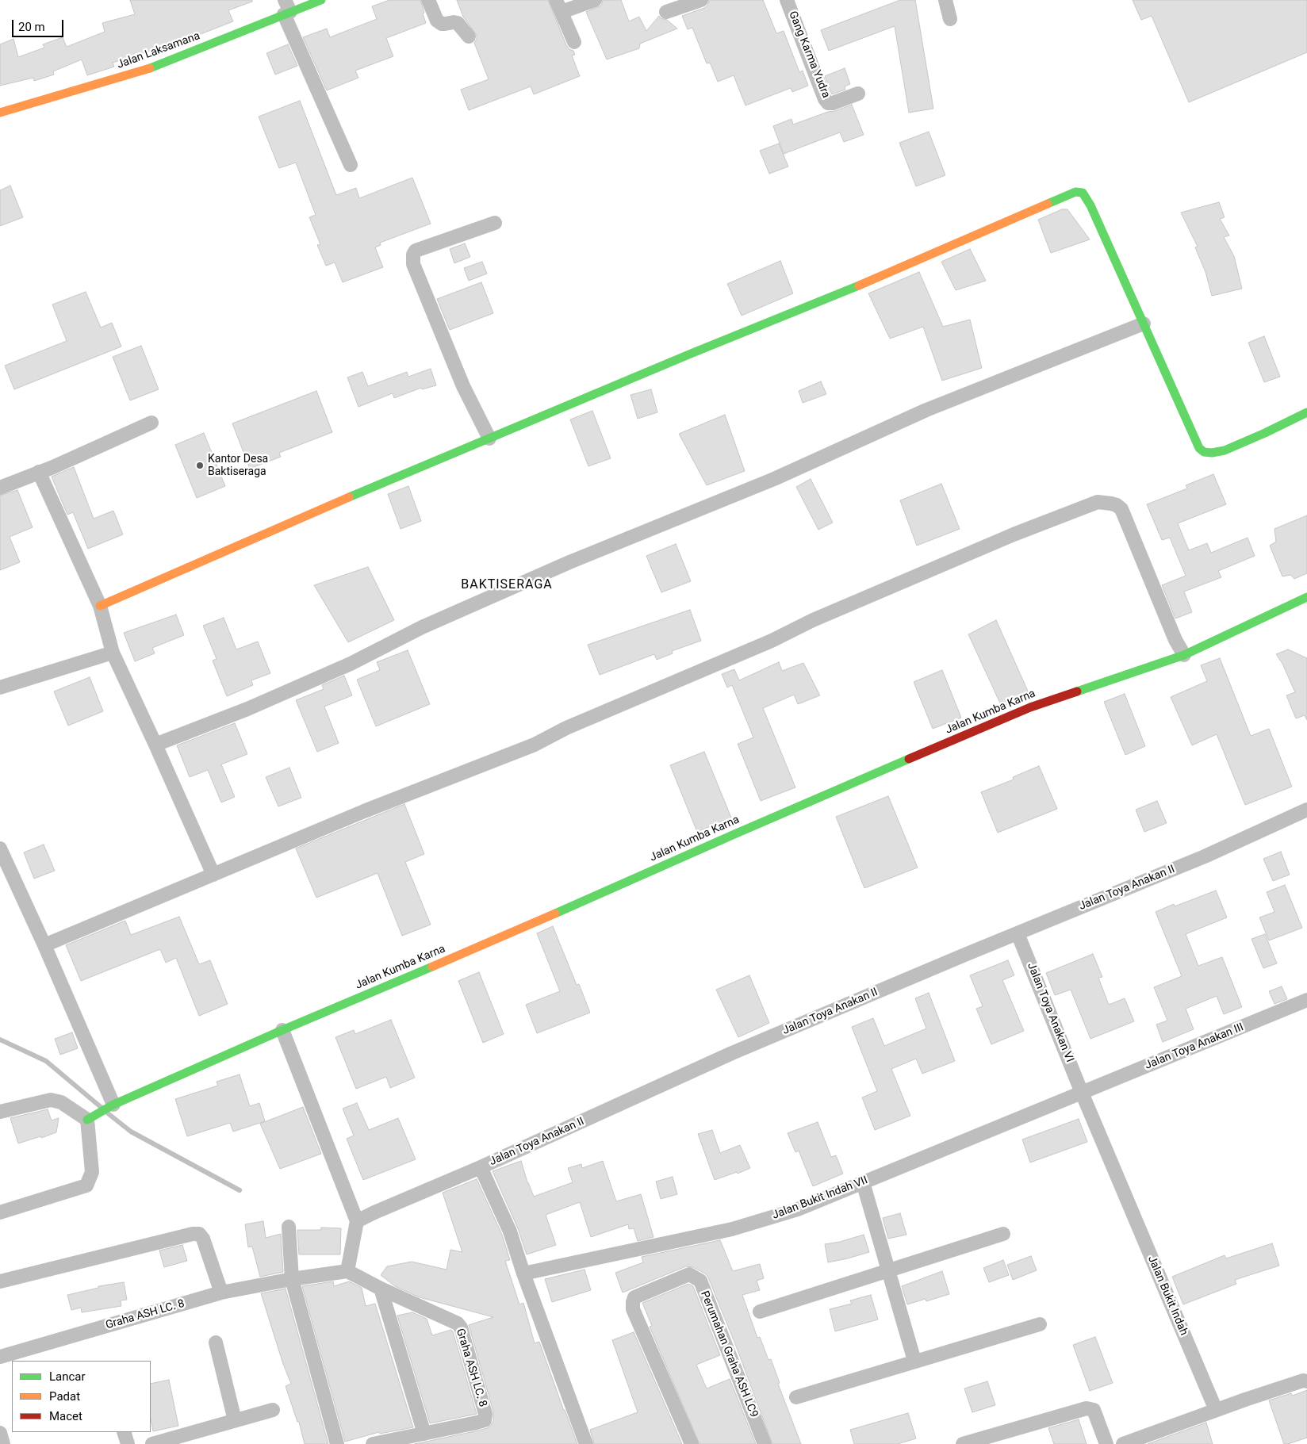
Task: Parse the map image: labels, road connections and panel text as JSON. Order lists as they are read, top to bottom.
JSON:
{
  "streets": {
    "street": [
      "Jalan Laksamana",
      "Gang Karma Yudra",
      "Jalan Kumba Karna",
      "Jalan Toya Anakan II",
      "Jalan Toya Anakan VI",
      "Jalan Toya Anakan III",
      "Jalan Bukit Indah VII",
      "Jalan Bukit Indah",
      "Graha ASH LC. 8",
      "Perumahan Graha ASH LC9"
    ]
  },
  "crossings": [
    ["Jalan Toya Anakan II", "Jalan Toya Anakan VI"],
    ["Jalan Toya Anakan VI", "Jalan Toya Anakan III"],
    ["Jalan Toya Anakan VI", "Jalan Bukit Indah VII"],
    ["Jalan Toya Anakan VI", "Jalan Bukit Indah"],
    ["Jalan Toya Anakan III", "Jalan Bukit Indah VII"],
    ["Jalan Toya Anakan III", "Jalan Bukit Indah"],
    ["Jalan Bukit Indah VII", "Jalan Bukit Indah"]
  ],
  "districts": ["BAKTISERAGA"],
  "places": ["Kantor Desa Baktiseraga"],
  "legend": ["Lancar", "Padat", "Macet"],
  "scale_bar": "20 m"
}
